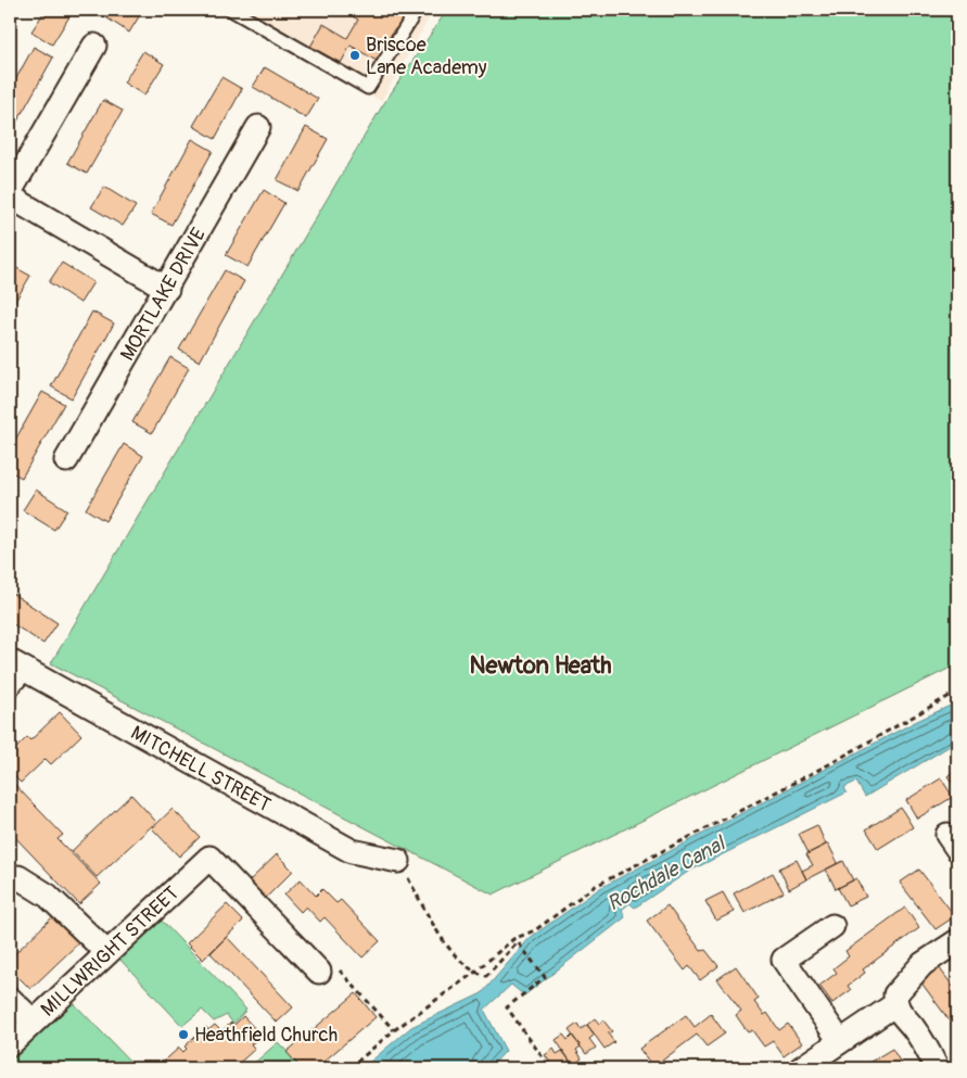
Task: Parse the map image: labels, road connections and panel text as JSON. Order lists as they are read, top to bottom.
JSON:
{
  "streets": {
    "street": ["MORTLAKE DRIVE", "MITCHELL STREET", "MILLWRIGHT STREET"]
  },
  "districts": ["Newton Heath"],
  "water": ["Rochdale Canal"],
  "places": ["Briscoe Lane Academy", "Heathfield Church"]
}
